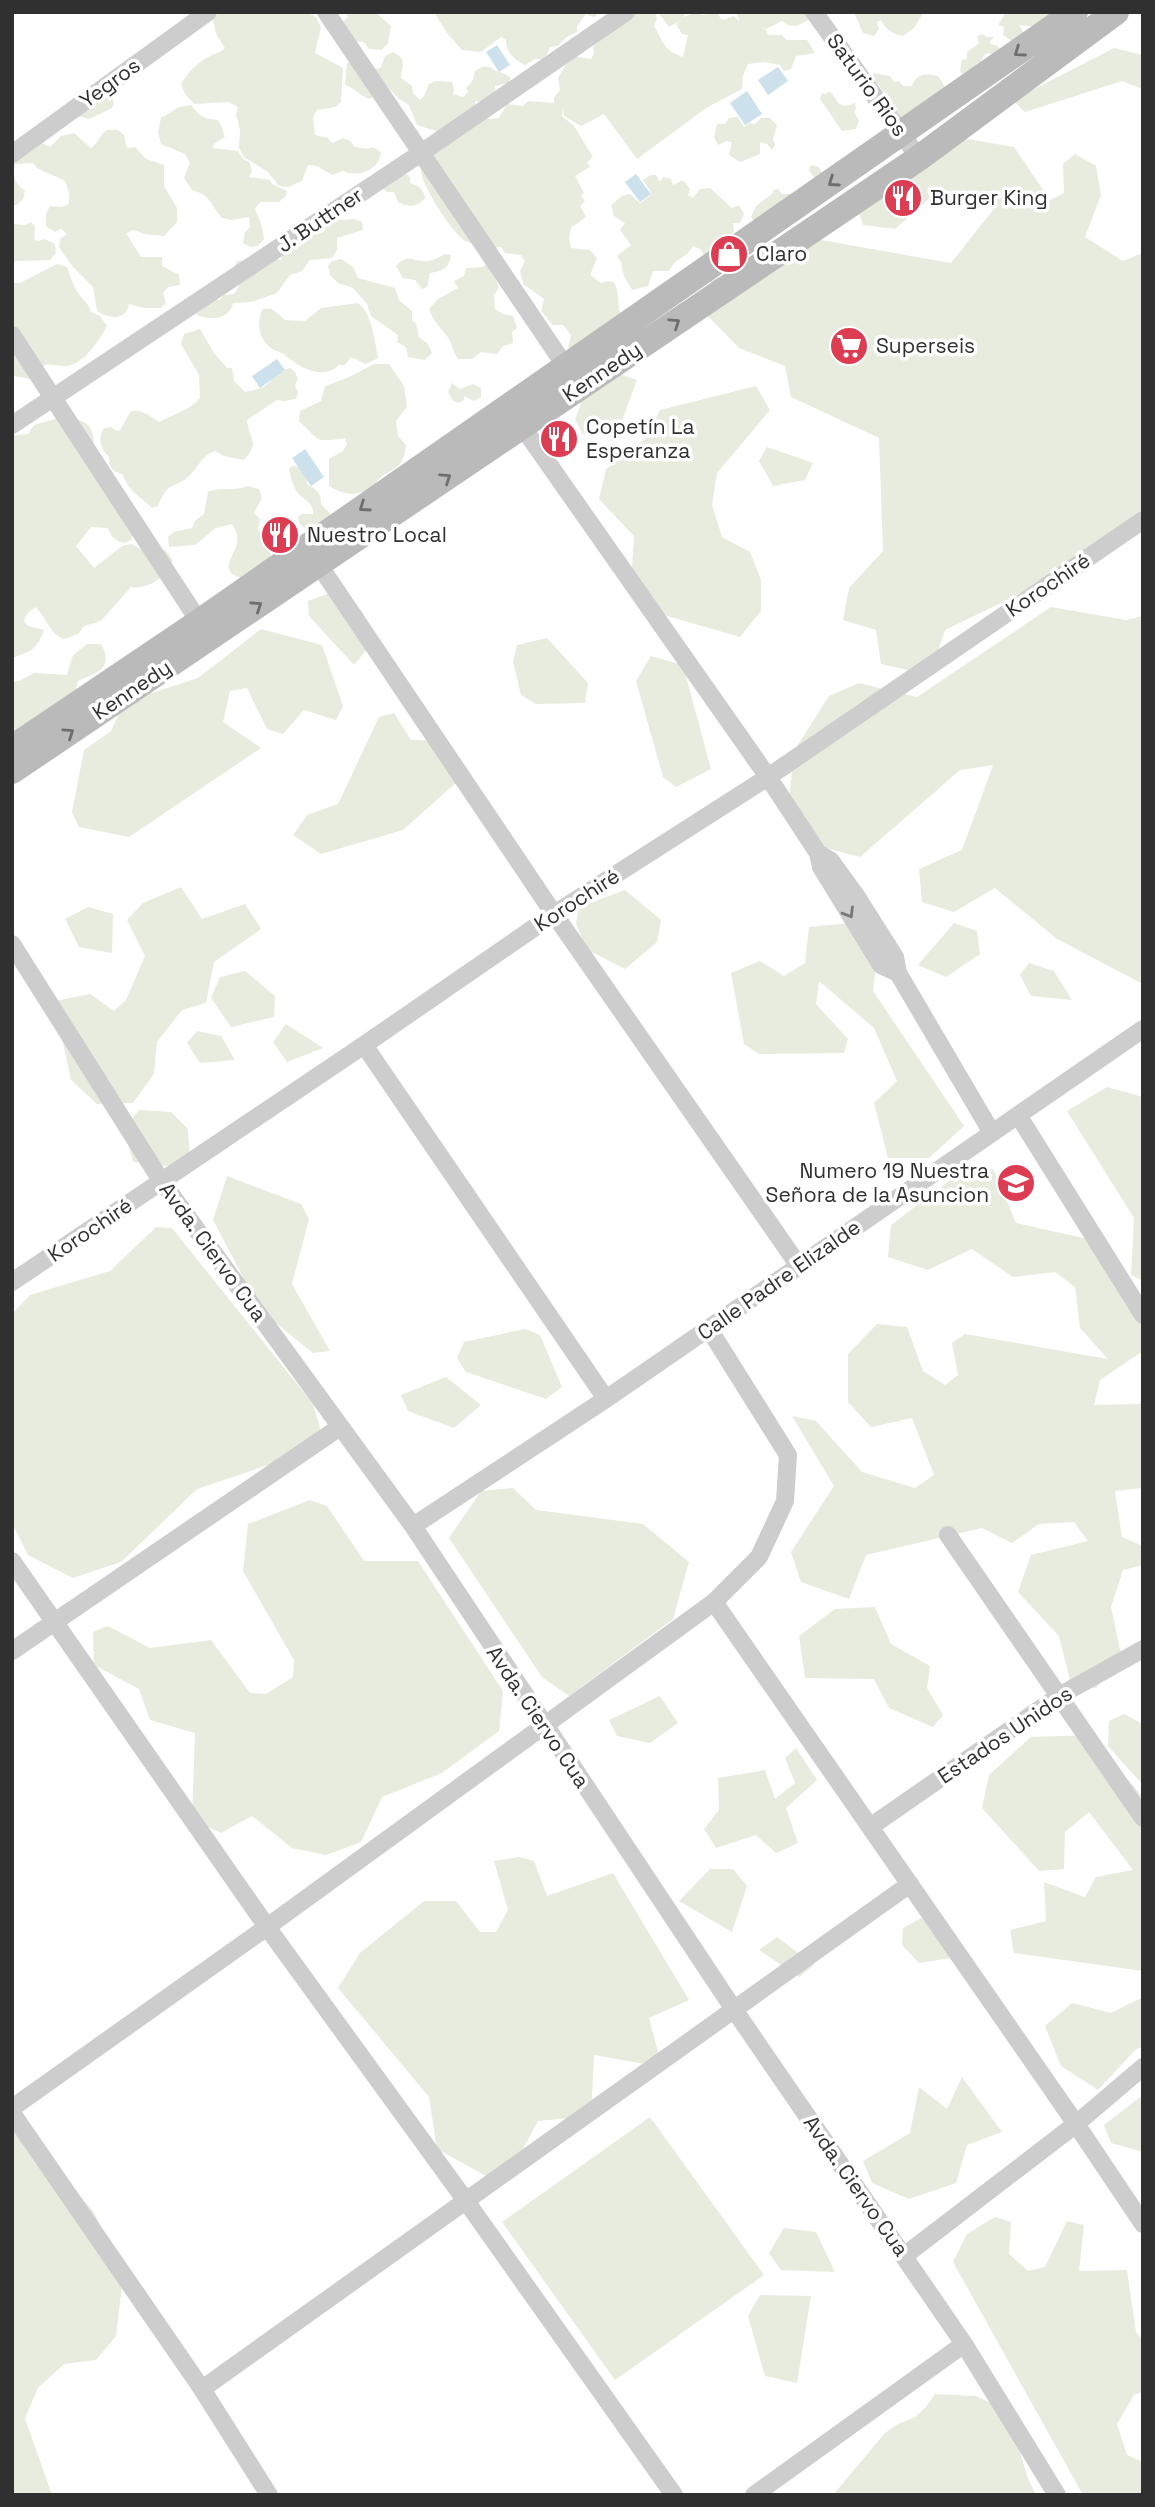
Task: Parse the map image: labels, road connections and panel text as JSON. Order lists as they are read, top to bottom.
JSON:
{
  "streets": {
    "main road": ["Kennedy"],
    "street": [
      "Yegros",
      "Saturio Rios",
      "J. Buttner",
      "Korochiré",
      "Avda. Ciervo Cua",
      "Calle Padre Elizalde",
      "Estados Unidos"
    ]
  },
  "crossings": [
    ["Saturio Rios", "Kennedy"],
    ["Korochiré", "Avda. Ciervo Cua"],
    ["Avda. Ciervo Cua", "Calle Padre Elizalde"]
  ],
  "places": {
    "restaurant": ["Burger King", "Copetín La Esperanza", "Nuestro Local"],
    "shop": ["Claro"],
    "supermarket": ["Superseis"],
    "school or university": ["Numero 19 Nuestra Señora de la Asuncion"]
  }
}
